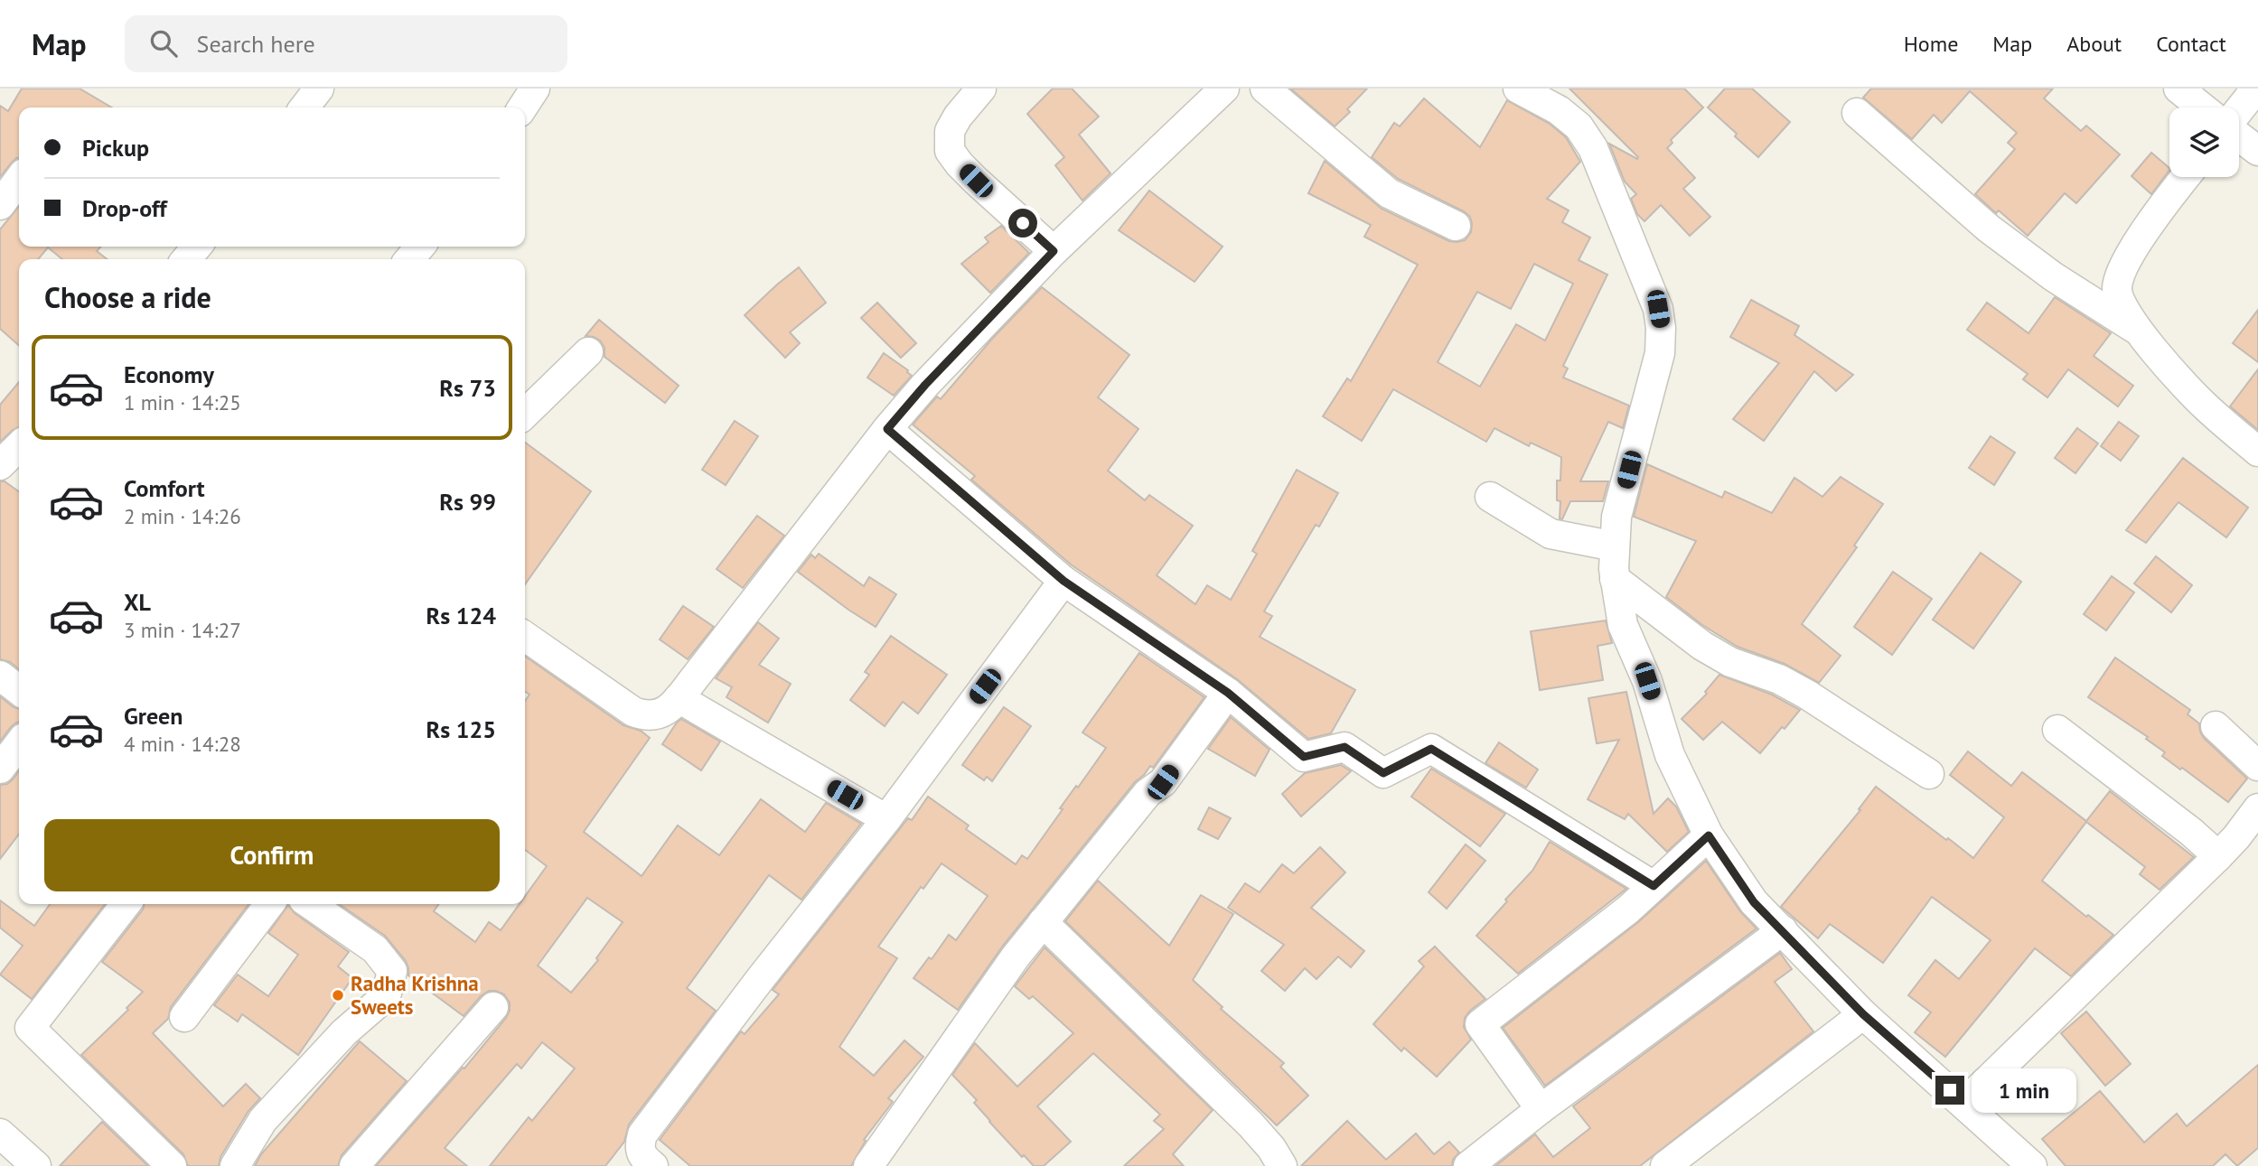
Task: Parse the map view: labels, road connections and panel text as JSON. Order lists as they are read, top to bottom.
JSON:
{
  "places": ["Radha Krishna Sweets"],
  "page": {
    "header": "Map",
    "search": "Search here",
    "nav": [
      "Home",
      "Map",
      "About",
      "Contact"
    ],
    "banner": ["Pickup", "Drop-off"],
    "heading": "Choose a ride",
    "list": [
      {
        "name": "Economy",
        "note": "1 min · 14:25",
        "value": "Rs 73"
      },
      {
        "name": "Comfort",
        "note": "2 min · 14:26",
        "value": "Rs 99"
      },
      {
        "name": "XL",
        "note": "3 min · 14:27",
        "value": "Rs 124"
      },
      {
        "name": "Green",
        "note": "4 min · 14:28",
        "value": "Rs 125"
      }
    ],
    "buttons": "Confirm",
    "bubble": "1 min"
  }
}
